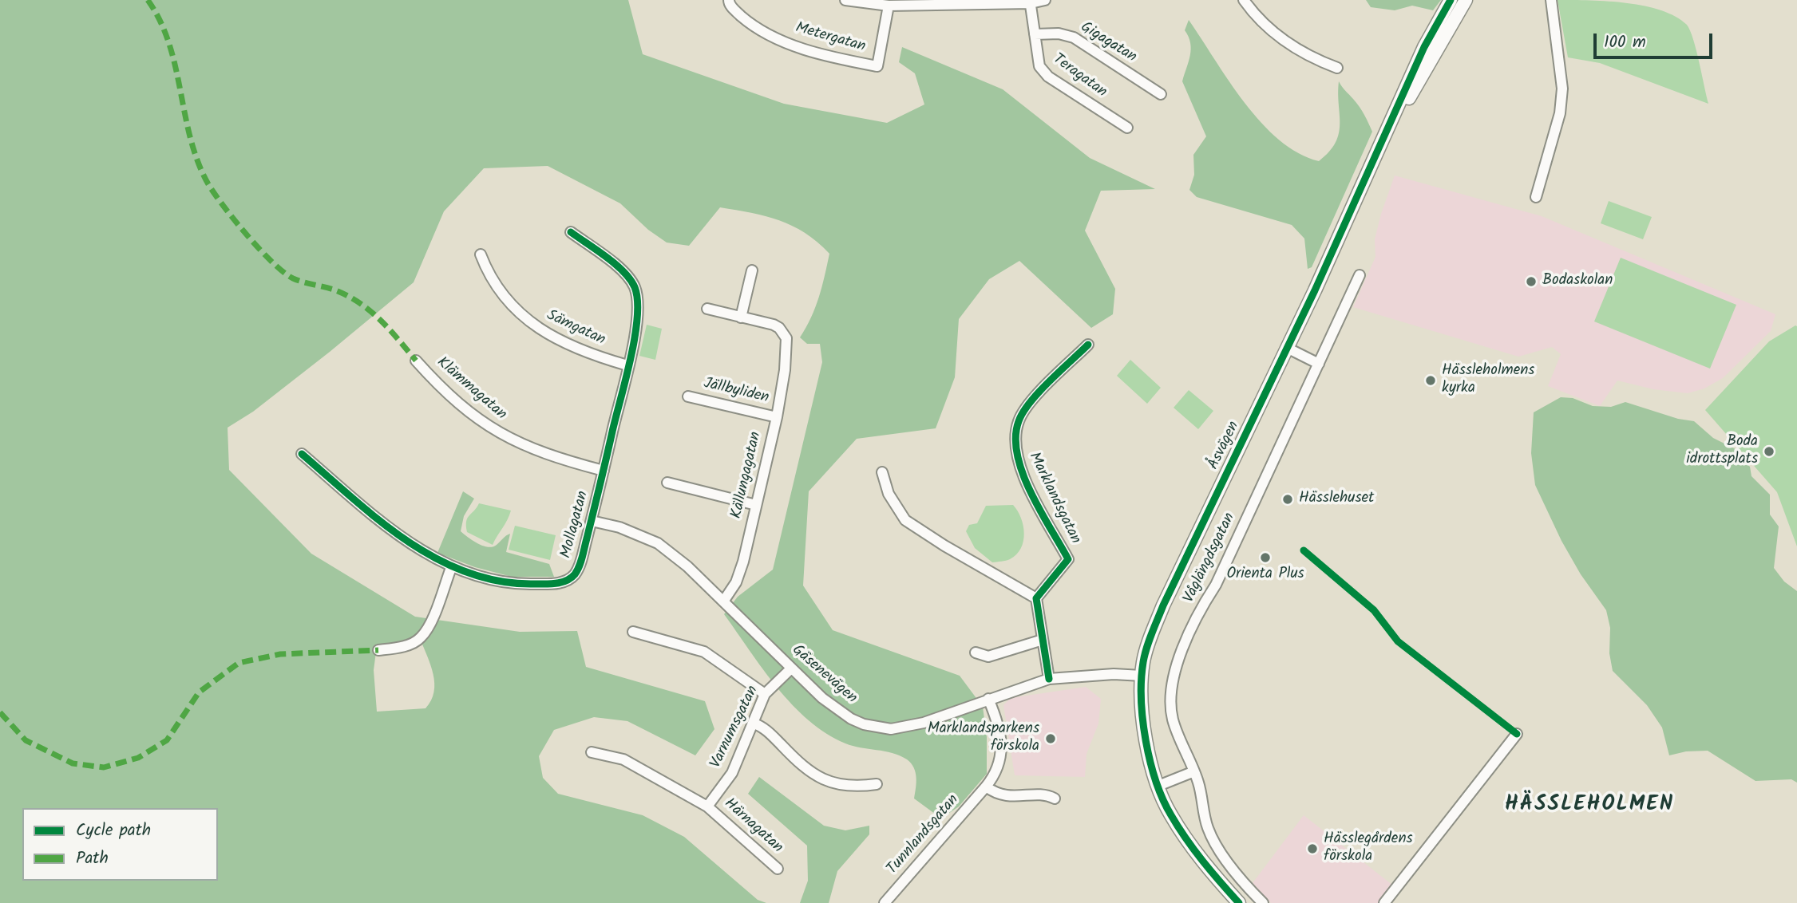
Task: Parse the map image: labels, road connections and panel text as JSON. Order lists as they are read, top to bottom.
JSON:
{
  "streets": {
    "street": [
      "Metergatan",
      "Gigagatan",
      "Teragatan",
      "Sämgatan",
      "Klämmagatan",
      "Jällbyliden",
      "Åsvägen",
      "Källungagatan",
      "Marklandsgatan",
      "Mollagatan",
      "Våglängdsgatan",
      "Gäsenevägen",
      "Varnumsgatan",
      "Härnagatan",
      "Tunnlandsgatan"
    ]
  },
  "crossings": [
    ["Gigagatan", "Teragatan"],
    ["Sämgatan", "Mollagatan"],
    ["Klämmagatan", "Mollagatan"],
    ["Jällbyliden", "Källungagatan"],
    ["Åsvägen", "Gäsenevägen"],
    ["Källungagatan", "Gäsenevägen"],
    ["Mollagatan", "Gäsenevägen"],
    ["Gäsenevägen", "Varnumsgatan"],
    ["Gäsenevägen", "Tunnlandsgatan"],
    ["Varnumsgatan", "Härnagatan"]
  ],
  "districts": ["HÄSSLEHOLMEN"],
  "places": [
    "Bodaskolan",
    "Hässleholmens kyrka",
    "Boda idrottsplats",
    "Hässlehuset",
    "Orienta Plus",
    "Marklandsparkens förskola",
    "Hässlegårdens förskola"
  ],
  "legend": ["Cycle path", "Path"],
  "scale_bar": "100 m"
}
